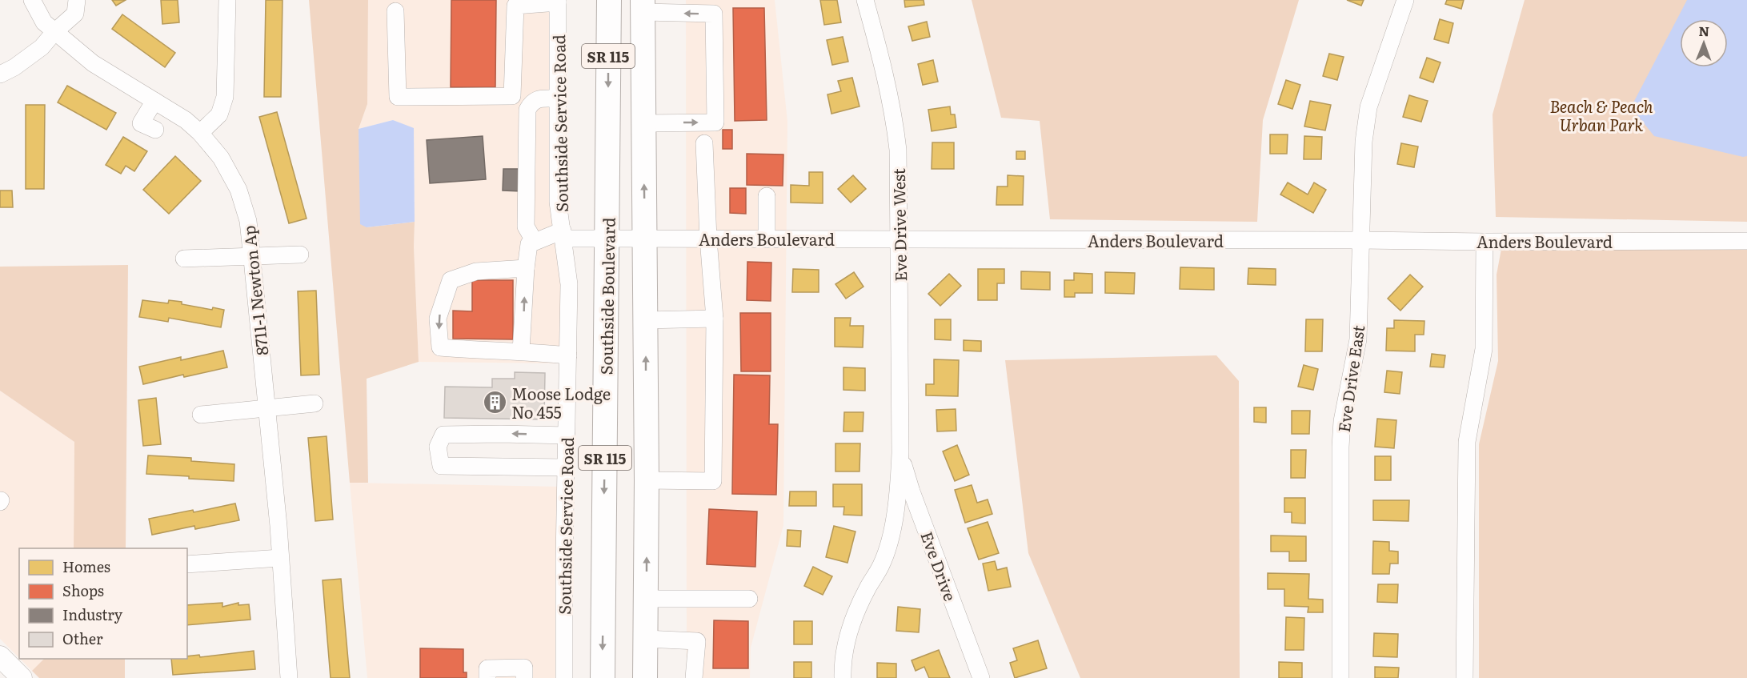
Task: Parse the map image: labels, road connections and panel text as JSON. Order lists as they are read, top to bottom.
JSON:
{
  "streets": {
    "highway": ["SR 115", "Southside Boulevard"],
    "street": [
      "Southside Service Road",
      "Eve Drive West",
      "Anders Boulevard",
      "8711-1 Newton Ap",
      "Eve Drive East",
      "Eve Drive"
    ]
  },
  "crossings": [
    ["SR 115", "Anders Boulevard"],
    ["Southside Service Road", "Anders Boulevard"],
    ["Eve Drive West", "Anders Boulevard"],
    ["Eve Drive West", "Eve Drive"],
    ["Anders Boulevard", "Southside Boulevard"],
    ["Anders Boulevard", "Eve Drive East"]
  ],
  "parks": ["Beach & Peach Urban Park"],
  "places": {
    "building": ["Moose Lodge No 455"]
  },
  "legend": [
    "Homes",
    "Shops",
    "Industry",
    "Other"
  ],
  "north": "top"
}
